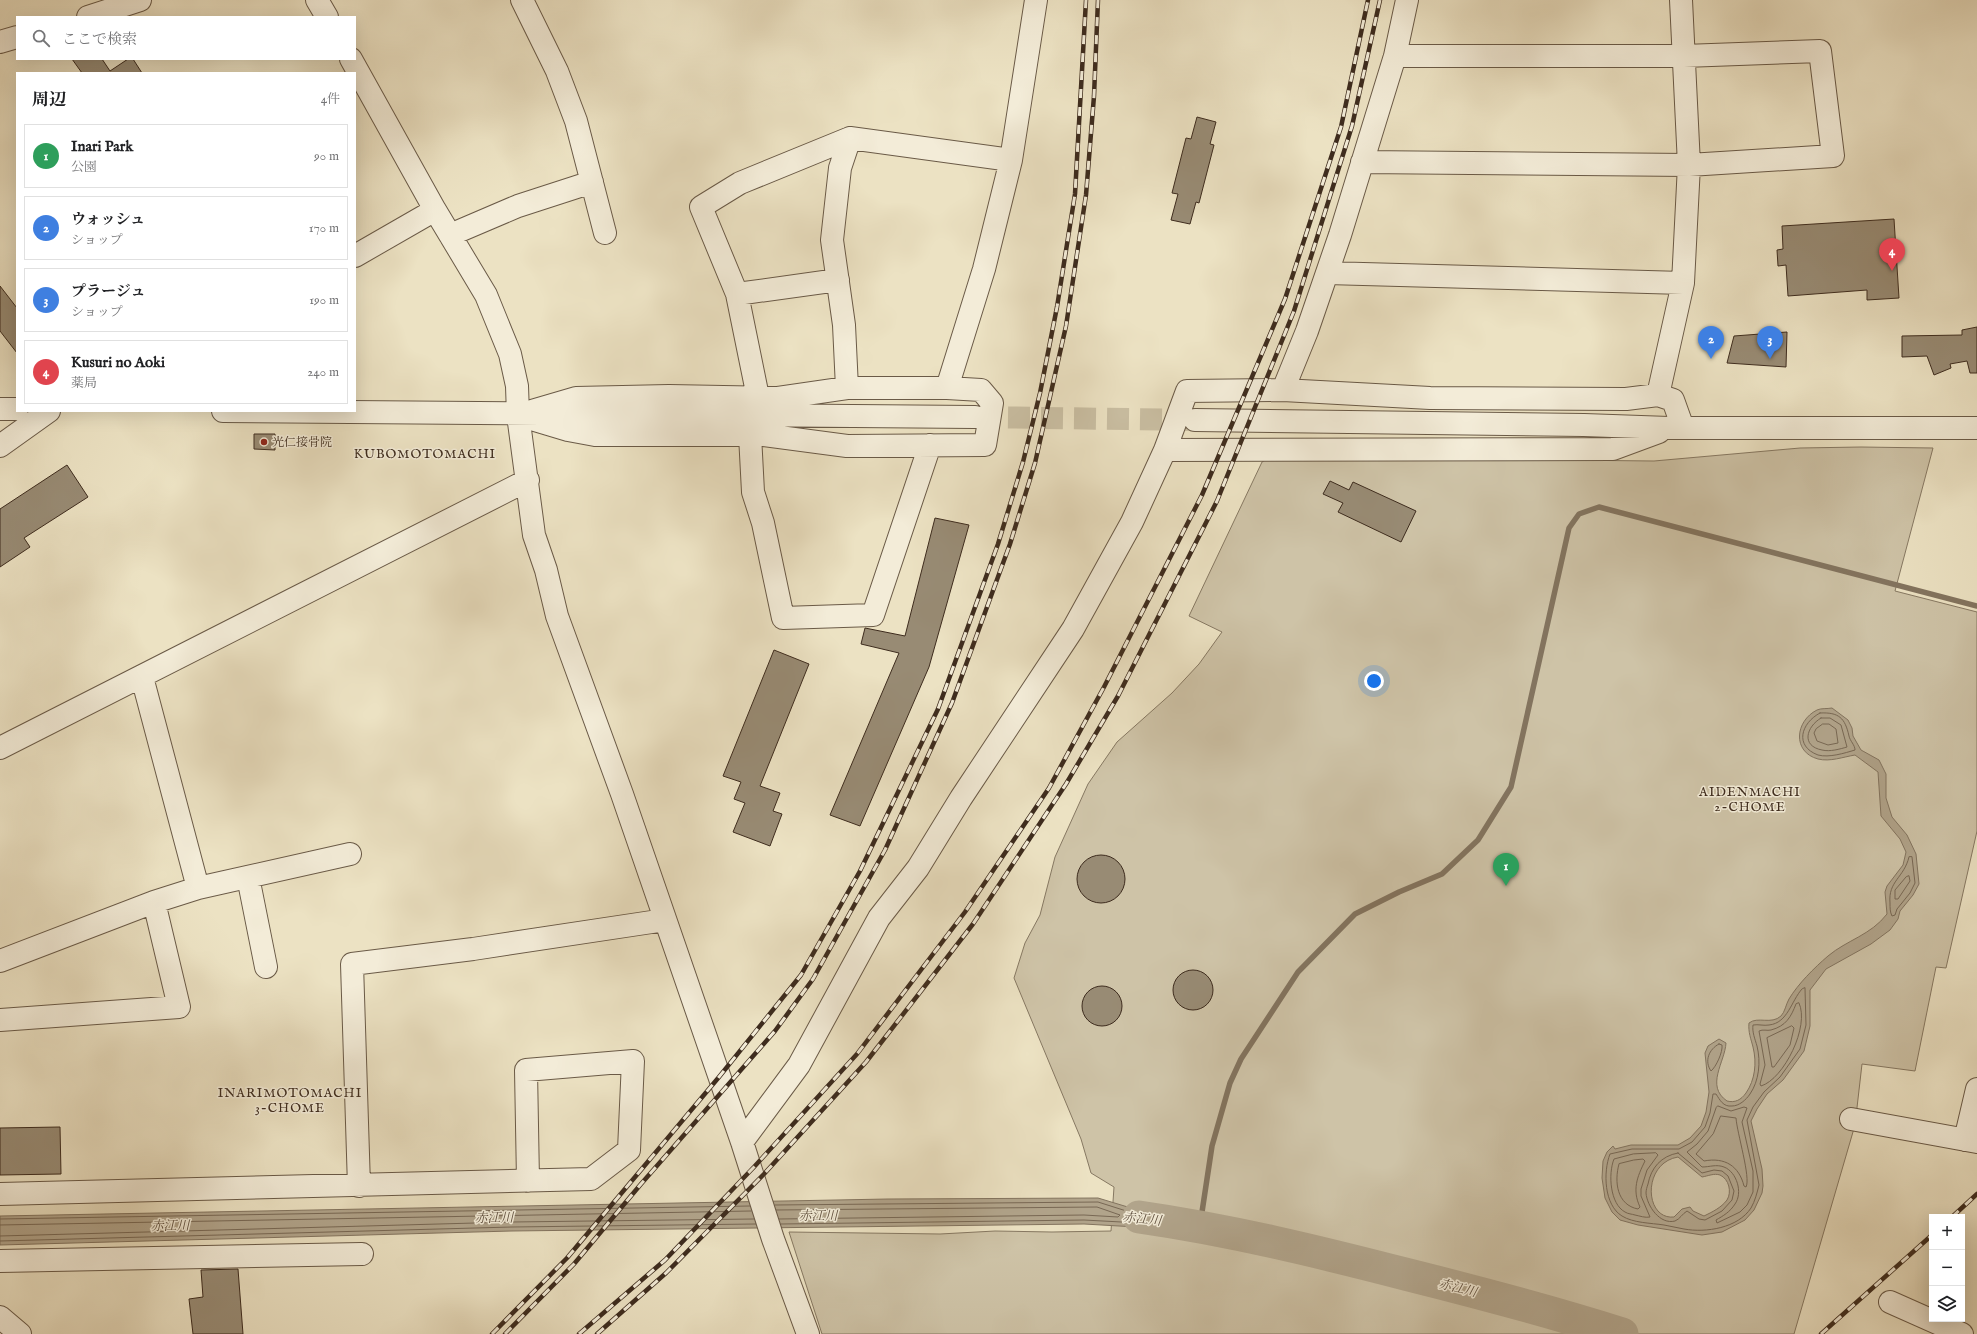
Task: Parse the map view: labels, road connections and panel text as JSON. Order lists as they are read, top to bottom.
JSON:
{
  "districts": ["KUBOMOTOMACHI", "AIDENMACHI 2-CHOME", "INARIMOTOMACHI 3-CHOME"],
  "water": ["赤江川"],
  "places": ["光仁接骨院"],
  "page": {
    "search": "ここで検索",
    "heading": ["周辺", "4件"],
    "list": [
      {
        "mark": "1",
        "name": "Inari Park",
        "note": "公園",
        "value": "90 m"
      },
      {
        "mark": "2",
        "name": "ウォッシュ",
        "note": "ショップ",
        "value": "170 m"
      },
      {
        "mark": "3",
        "name": "プラージュ",
        "note": "ショップ",
        "value": "190 m"
      },
      {
        "mark": "4",
        "name": "Kusuri no Aoki",
        "note": "薬局",
        "value": "240 m"
      }
    ],
    "pins": [
      "4",
      "2",
      "3",
      "1"
    ],
    "map_buttons": ["+", "−"]
  }
}
